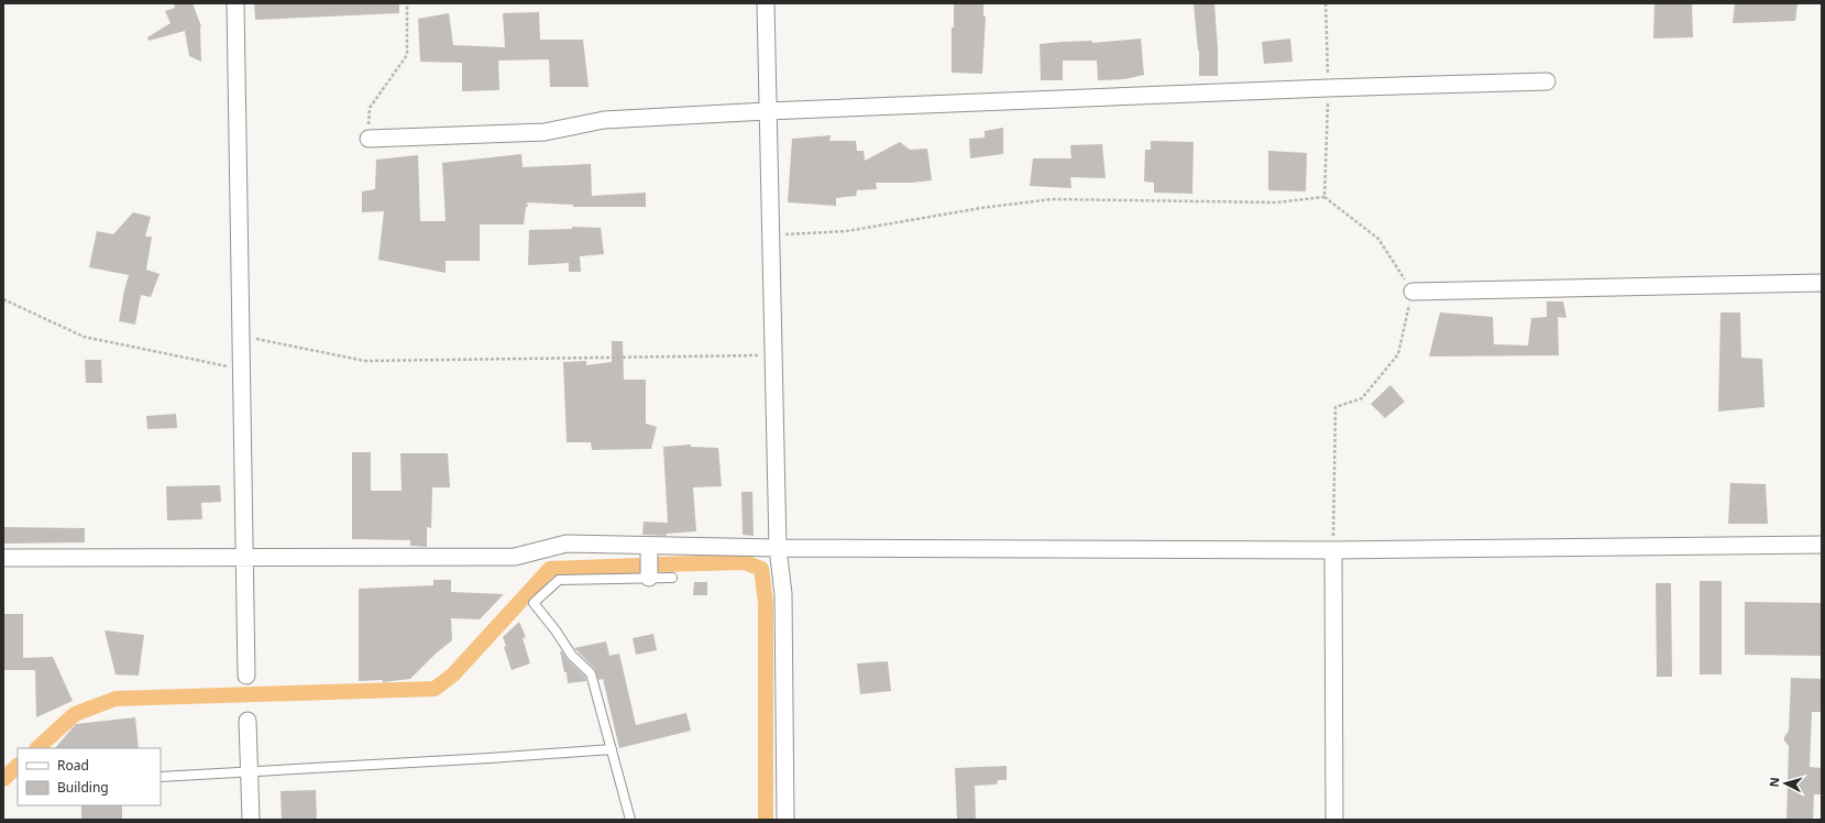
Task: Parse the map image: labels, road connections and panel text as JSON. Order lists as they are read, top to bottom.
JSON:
{
  "legend": ["Road", "Building"],
  "north": "left"
}
